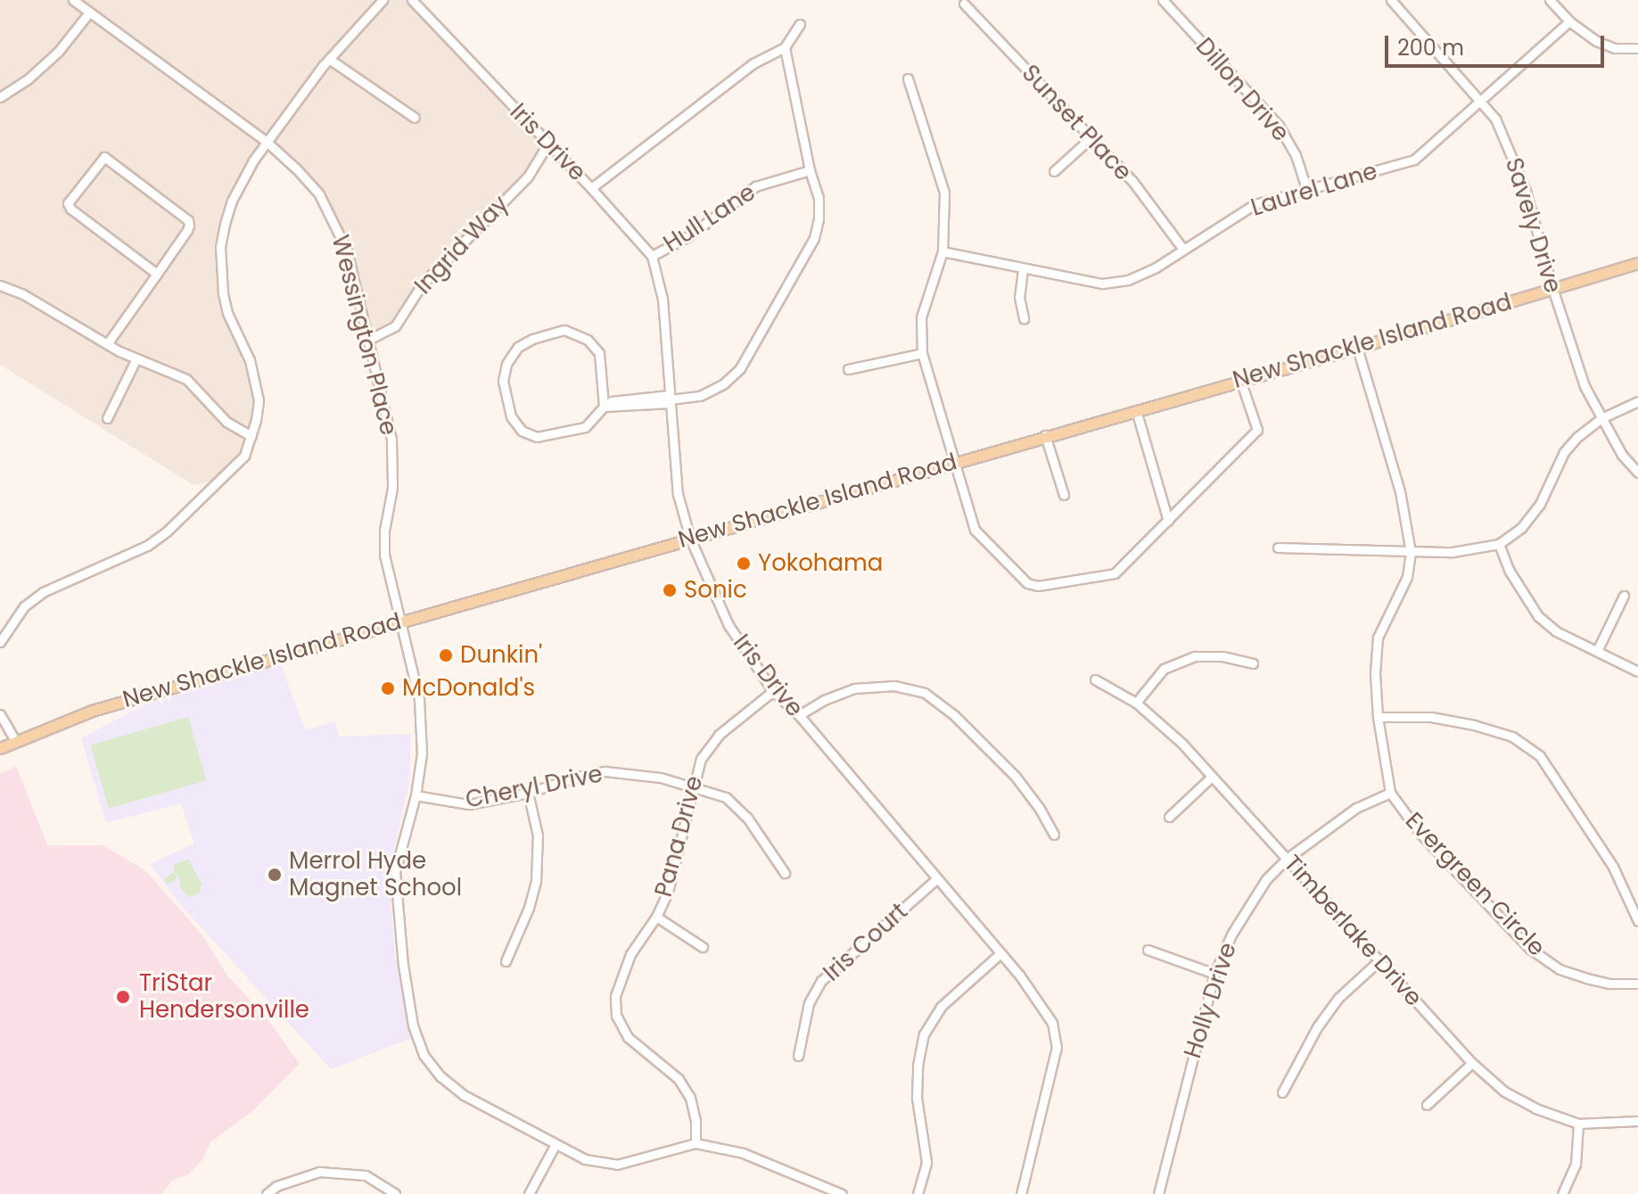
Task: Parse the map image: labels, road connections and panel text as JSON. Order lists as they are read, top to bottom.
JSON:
{
  "streets": {
    "main road": ["New Shackle Island Road"],
    "street": [
      "Dillon Drive",
      "Sunset Place",
      "Iris Drive",
      "Laurel Lane",
      "Hull Lane",
      "Savely Drive",
      "Ingrid Way",
      "Wessington Place",
      "Cheryl Drive",
      "Pana Drive",
      "Evergreen Circle",
      "Timberlake Drive",
      "Iris Court",
      "Holly Drive"
    ]
  },
  "crossings": [
    ["Dillon Drive", "Laurel Lane"],
    ["Sunset Place", "Laurel Lane"],
    ["Iris Drive", "Hull Lane"],
    ["Iris Drive", "Ingrid Way"],
    ["Iris Drive", "New Shackle Island Road"],
    ["Iris Drive", "Pana Drive"],
    ["Iris Drive", "Iris Court"],
    ["Laurel Lane", "Savely Drive"],
    ["Savely Drive", "New Shackle Island Road"],
    ["Ingrid Way", "Wessington Place"],
    ["Wessington Place", "New Shackle Island Road"],
    ["Wessington Place", "Cheryl Drive"],
    ["Wessington Place", "Pana Drive"],
    ["New Shackle Island Road", "Evergreen Circle"],
    ["Cheryl Drive", "Pana Drive"],
    ["Evergreen Circle", "Holly Drive"],
    ["Timberlake Drive", "Holly Drive"]
  ],
  "places": [
    "Yokohama",
    "Sonic",
    "Dunkin'",
    "McDonald's",
    "Merrol Hyde Magnet School",
    "TriStar Hendersonville"
  ],
  "scale_bar": "200 m"
}
